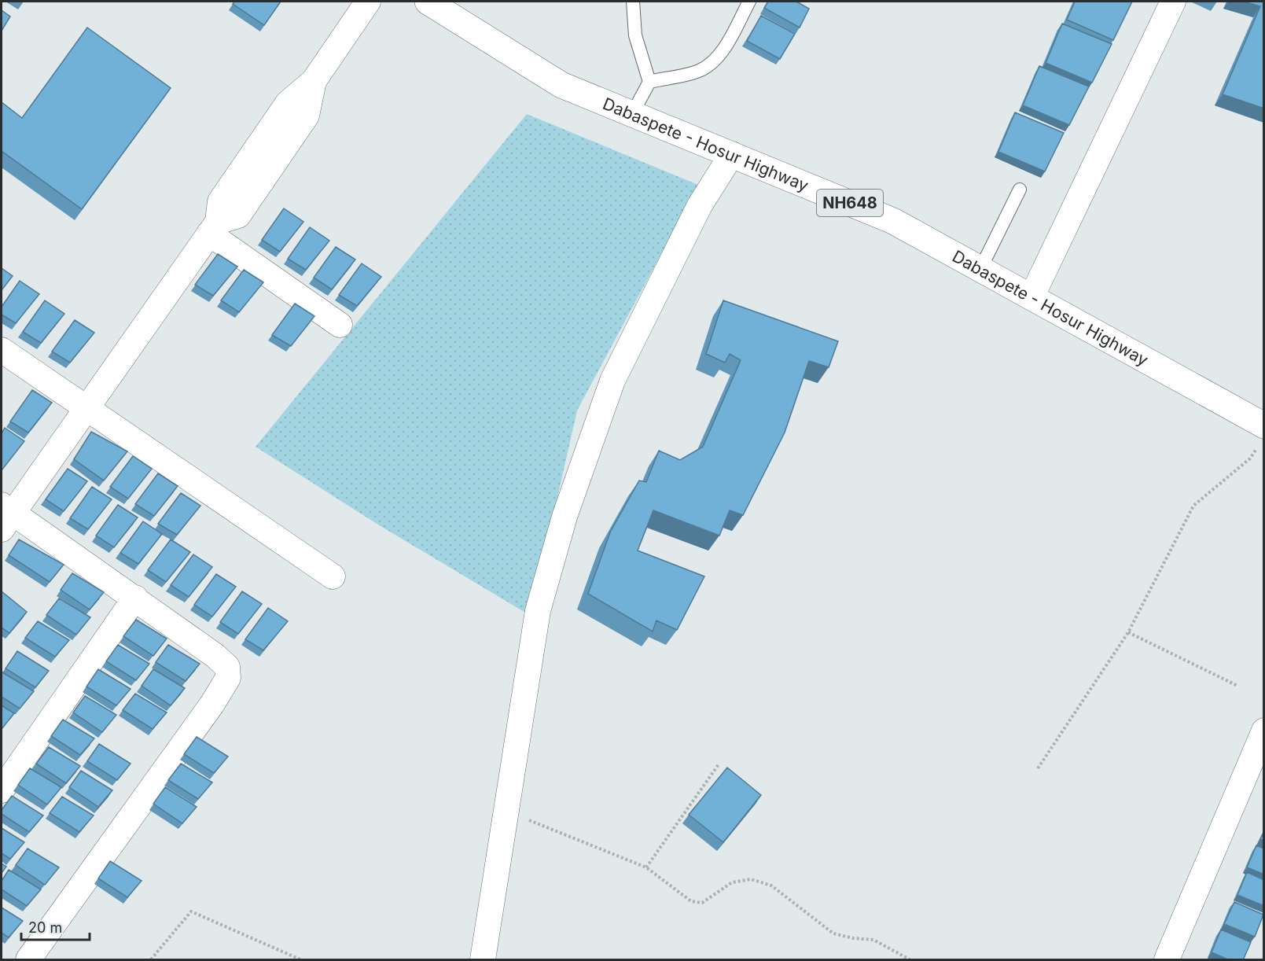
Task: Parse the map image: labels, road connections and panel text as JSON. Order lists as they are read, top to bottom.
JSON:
{
  "streets": {
    "highway": ["Dabaspete - Hosur Highway", "NH648"]
  },
  "scale_bar": "20 m"
}
